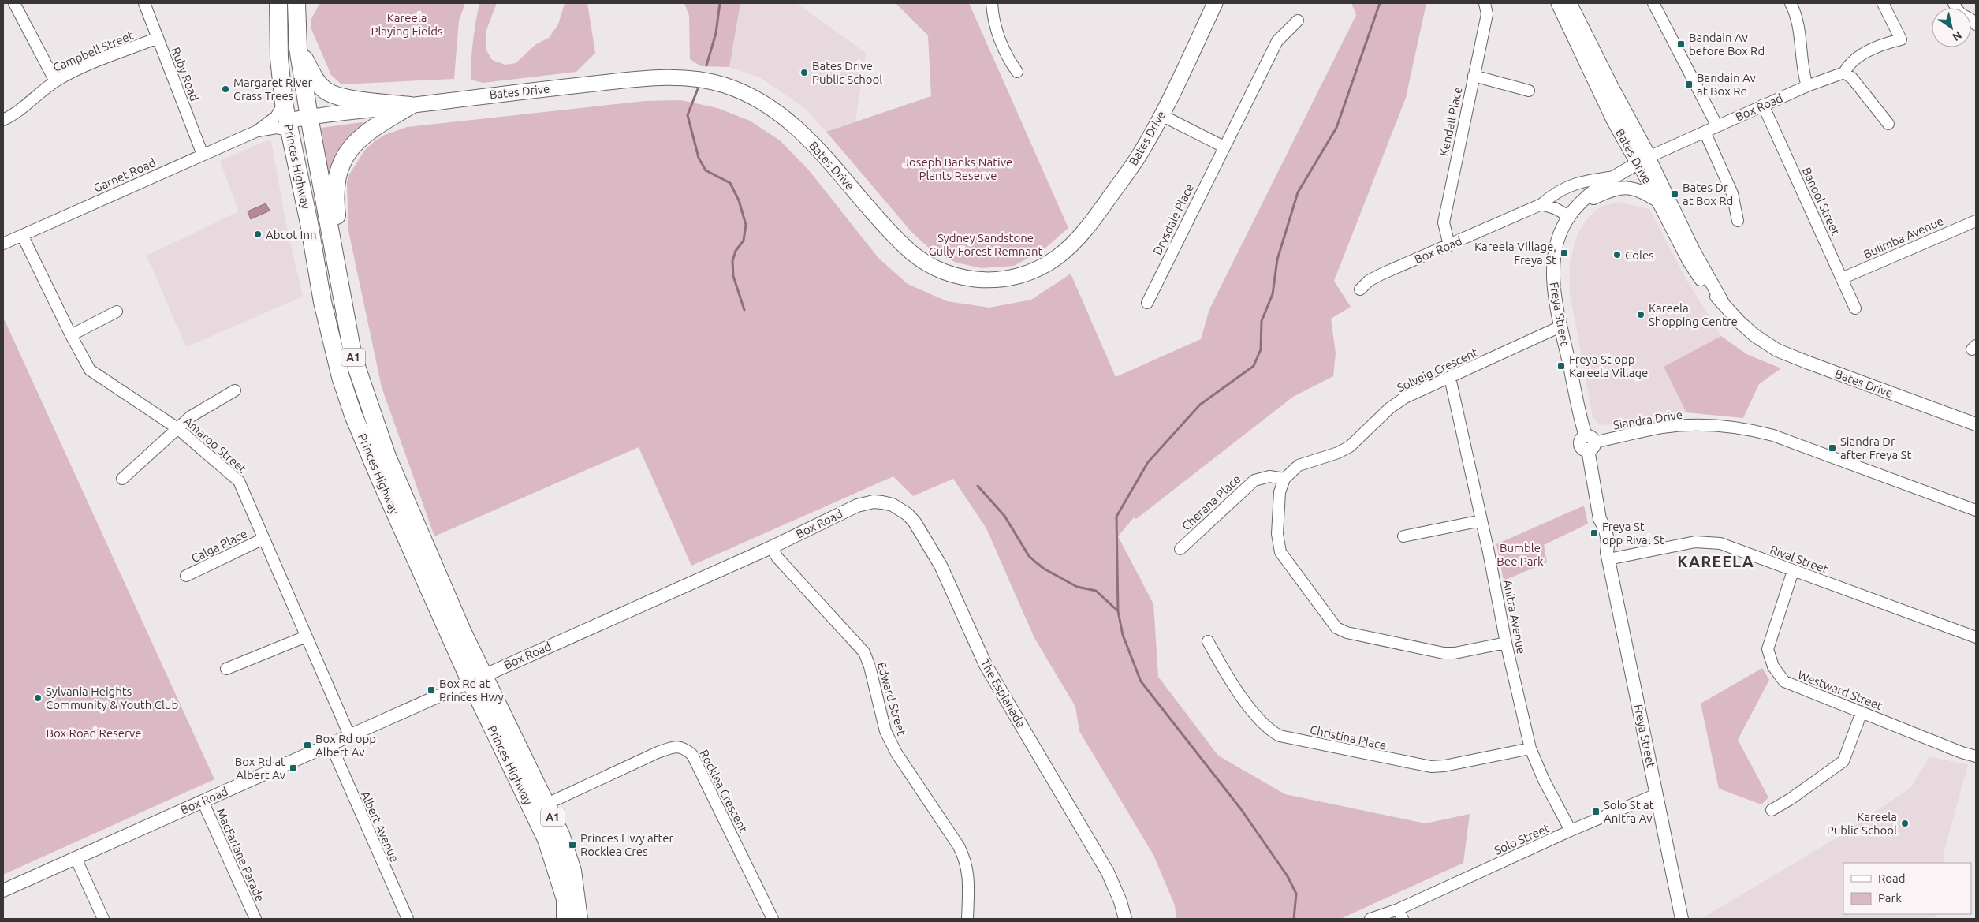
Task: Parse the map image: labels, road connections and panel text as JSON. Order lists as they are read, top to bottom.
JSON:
{
  "streets": {
    "highway": ["Princes Highway", "A1"],
    "main road": ["Bates Drive"],
    "street": [
      "Campbell Street",
      "Ruby Road",
      "Box Road",
      "Kendall Place",
      "Garnet Road",
      "Banool Street",
      "Drysdale Place",
      "Bulimba Avenue",
      "Freya Street",
      "Solveig Crescent",
      "Siandra Drive",
      "Amaroo Street",
      "Cherana Place",
      "Calga Place",
      "Rival Street",
      "Anitra Avenue",
      "Westward Street",
      "The Esplanade",
      "Edward Street",
      "Christina Place",
      "Rocklea Crescent",
      "Albert Avenue",
      "Solo Street",
      "MacFarlane Parade"
    ]
  },
  "crossings": [
    ["Campbell Street", "Ruby Road"],
    ["Ruby Road", "Garnet Road"],
    ["Bates Drive", "Box Road"],
    ["Bates Drive", "Princes Highway"],
    ["Bates Drive", "Garnet Road"],
    ["Box Road", "Kendall Place"],
    ["Box Road", "Princes Highway"],
    ["Box Road", "Banool Street"],
    ["Box Road", "Freya Street"],
    ["Box Road", "Amaroo Street"],
    ["Box Road", "The Esplanade"],
    ["Box Road", "Edward Street"],
    ["Box Road", "Albert Avenue"],
    ["Box Road", "MacFarlane Parade"],
    ["Princes Highway", "Garnet Road"],
    ["Princes Highway", "Rocklea Crescent"],
    ["Garnet Road", "Amaroo Street"],
    ["Banool Street", "Bulimba Avenue"],
    ["Freya Street", "Solveig Crescent"],
    ["Freya Street", "Siandra Drive"],
    ["Freya Street", "Rival Street"],
    ["Freya Street", "Solo Street"],
    ["Solveig Crescent", "Cherana Place"],
    ["Solveig Crescent", "Anitra Avenue"],
    ["Amaroo Street", "Calga Place"],
    ["Rival Street", "Westward Street"],
    ["Anitra Avenue", "Christina Place"],
    ["Anitra Avenue", "Solo Street"]
  ],
  "districts": ["KAREELA"],
  "parks": [
    "Kareela Playing Fields",
    "Joseph Banks Native Plants Reserve",
    "Sydney Sandstone Gully Forest Remnant",
    "Bumble Bee Park",
    "Box Road Reserve"
  ],
  "places": {
    "transit": [
      "Bandain Av before Box Rd",
      "Bandain Av at Box Rd",
      "Bates Dr at Box Rd",
      "Kareela Village, Freya St",
      "Freya St opp Kareela Village",
      "Siandra Dr after Freya St",
      "Freya St opp Rival St",
      "Box Rd at Princes Hwy",
      "Box Rd opp Albert Av",
      "Box Rd at Albert Av",
      "Solo St at Anitra Av",
      "Princes Hwy after Rocklea Cres"
    ],
    "other": [
      "Bates Drive Public School",
      "Margaret River Grass Trees",
      "Abcot Inn",
      "Coles",
      "Kareela Shopping Centre",
      "Sylvania Heights Community & Youth Club",
      "Kareela Public School"
    ]
  },
  "legend": ["Road", "Park"],
  "north": "bottom right"
}
